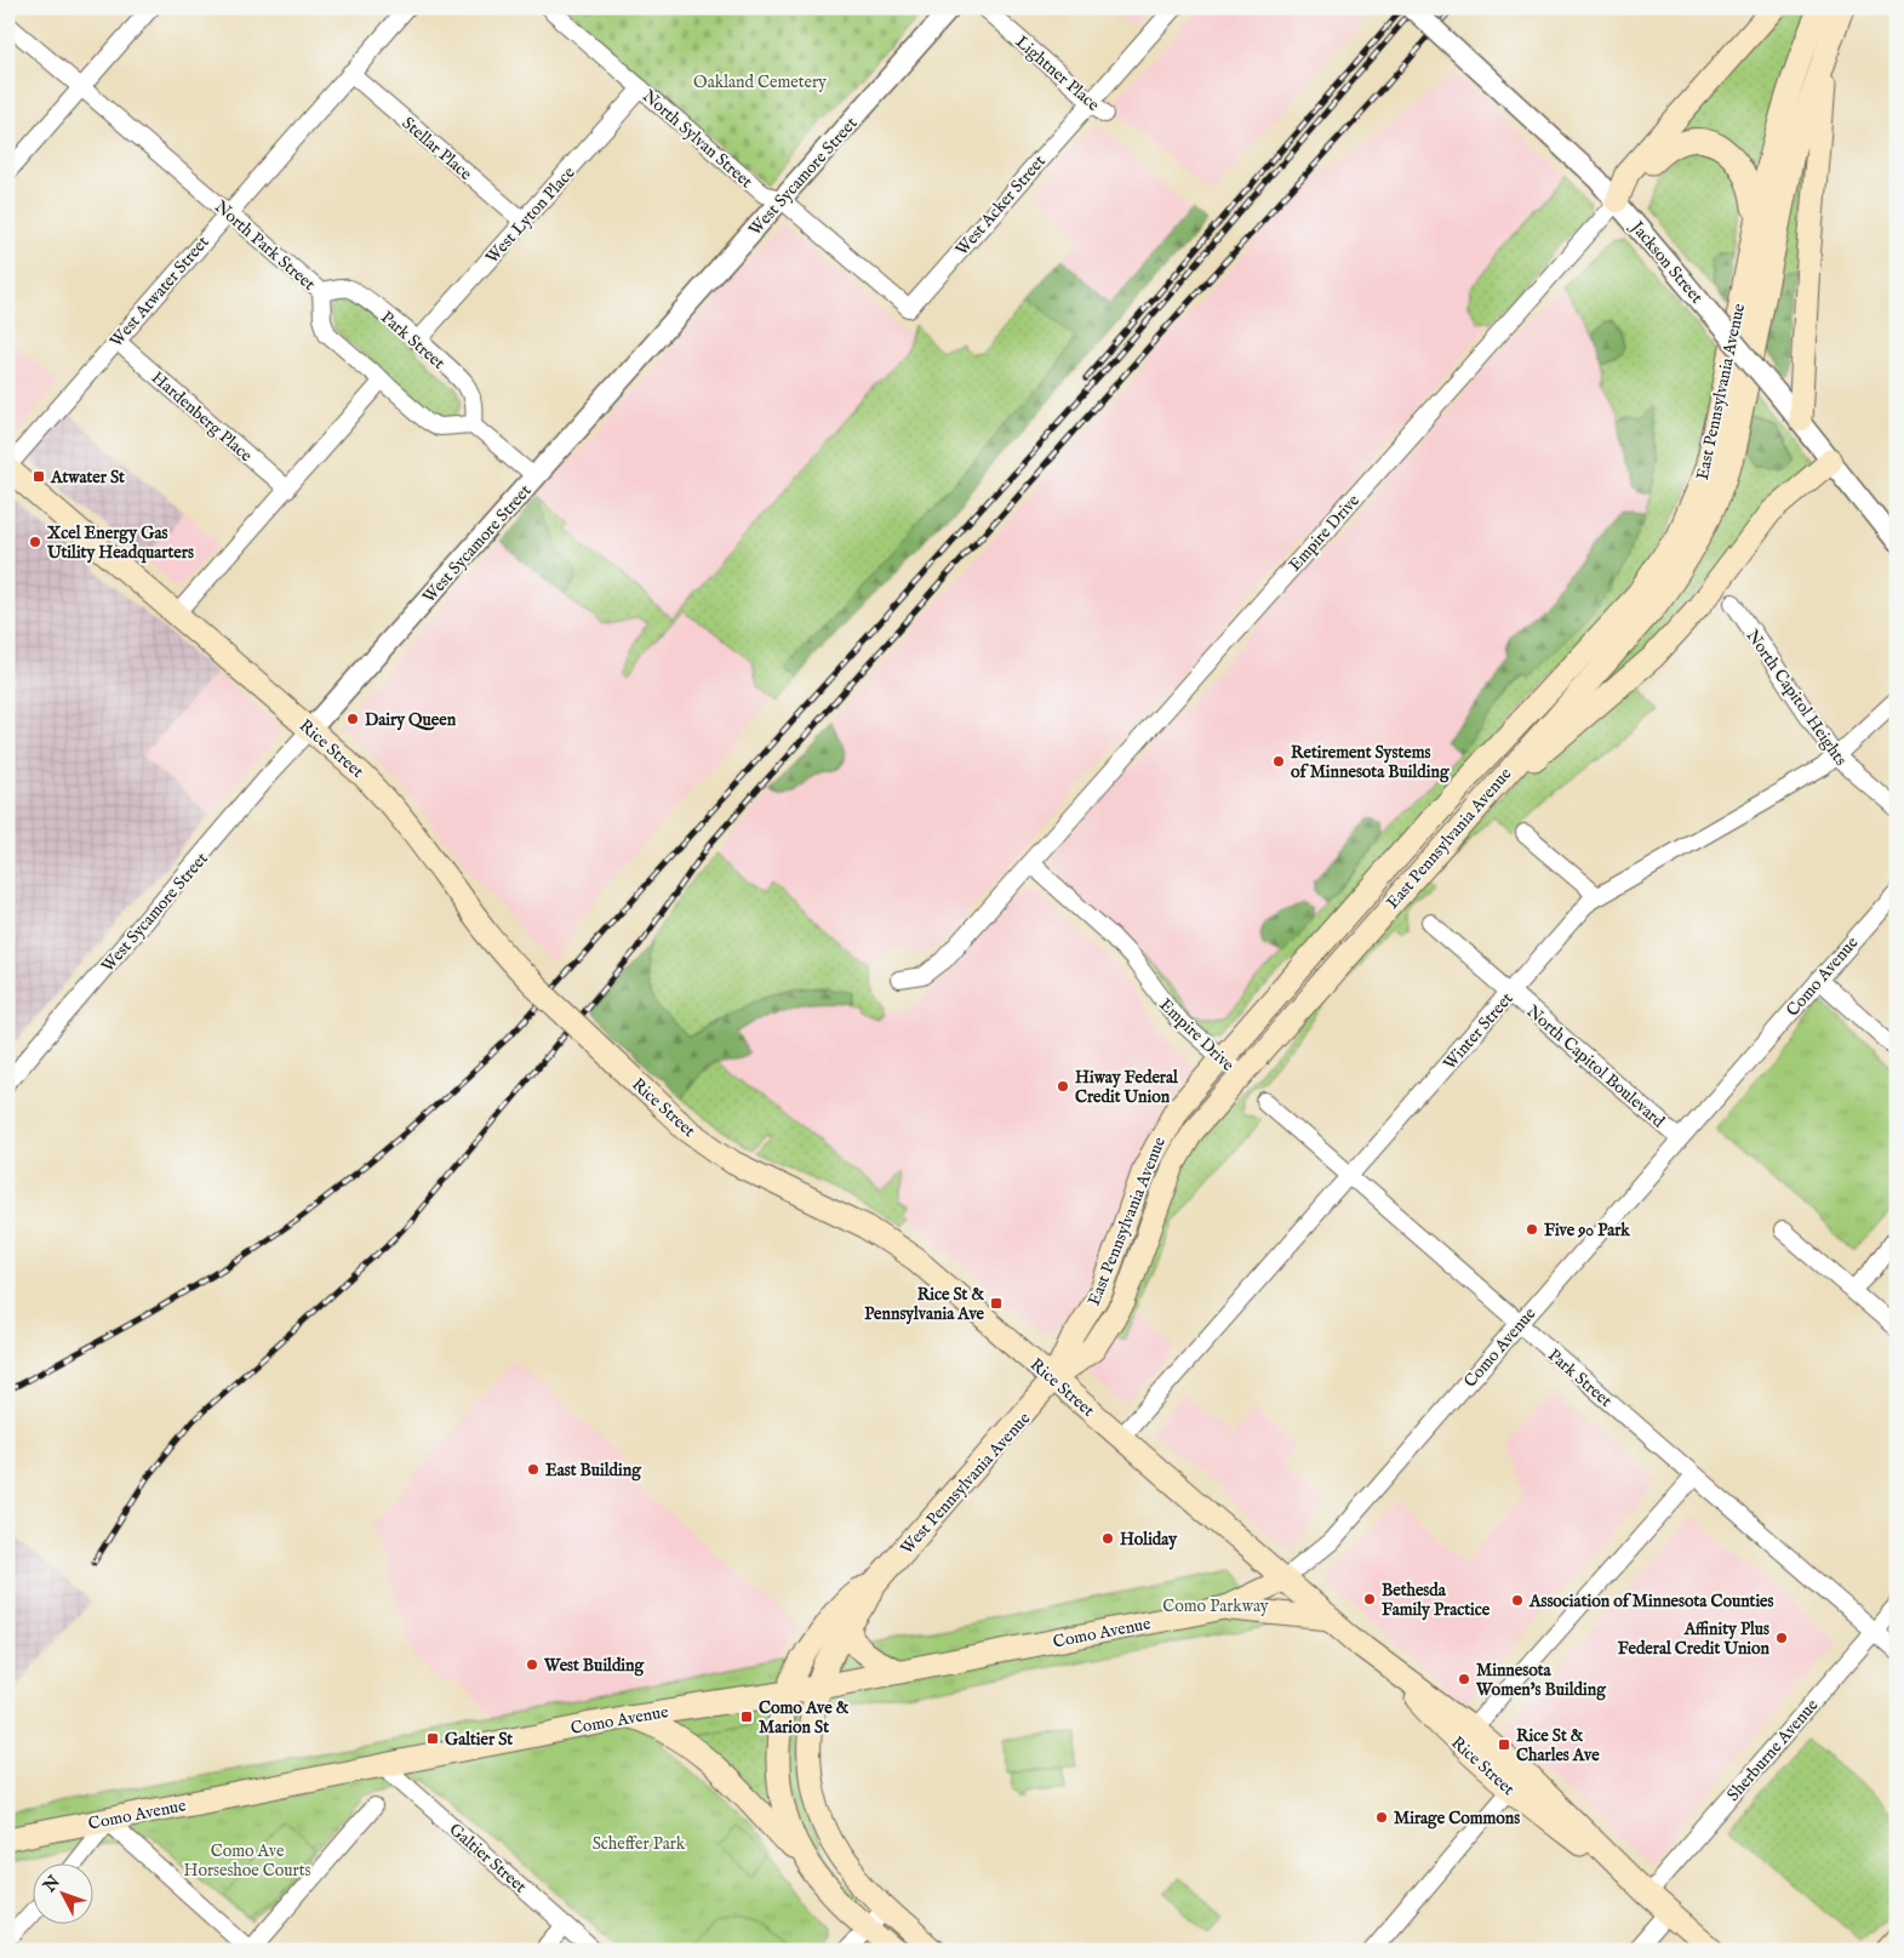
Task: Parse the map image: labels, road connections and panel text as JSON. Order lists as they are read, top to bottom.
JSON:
{
  "streets": {
    "main road": [
      "East Pennsylvania Avenue",
      "Rice Street",
      "Como Avenue",
      "West Pennsylvania Avenue"
    ],
    "street": [
      "Lightner Place",
      "North Sylvan Street",
      "Stellar Place",
      "West Sycamore Street",
      "West Acker Street",
      "West Lyton Place",
      "North Park Street",
      "Jackson Street",
      "West Atwater Street",
      "Park Street",
      "Hardenberg Place",
      "Empire Drive",
      "North Capitol Heights",
      "Winter Street",
      "North Capitol Boulevard",
      "Sherburne Avenue",
      "Galtier Street"
    ]
  },
  "crossings": [
    ["Lightner Place", "West Acker Street"],
    ["North Sylvan Street", "West Sycamore Street"],
    ["North Sylvan Street", "West Acker Street"],
    ["North Sylvan Street", "West Lyton Place"],
    ["Stellar Place", "West Lyton Place"],
    ["Stellar Place", "West Atwater Street"],
    ["West Sycamore Street", "Rice Street"],
    ["West Lyton Place", "Park Street"],
    ["North Park Street", "West Atwater Street"],
    ["North Park Street", "Park Street"],
    ["Jackson Street", "Empire Drive"],
    ["West Atwater Street", "Hardenberg Place"],
    ["West Atwater Street", "Rice Street"],
    ["Park Street", "Como Avenue"],
    ["Park Street", "Winter Street"],
    ["Park Street", "Sherburne Avenue"],
    ["East Pennsylvania Avenue", "Empire Drive"],
    ["East Pennsylvania Avenue", "Rice Street"],
    ["East Pennsylvania Avenue", "West Pennsylvania Avenue"],
    ["North Capitol Heights", "Winter Street"],
    ["Rice Street", "Como Avenue"],
    ["Rice Street", "Winter Street"],
    ["Rice Street", "West Pennsylvania Avenue"],
    ["Rice Street", "Sherburne Avenue"],
    ["Como Avenue", "North Capitol Boulevard"],
    ["Como Avenue", "West Pennsylvania Avenue"],
    ["Como Avenue", "Galtier Street"],
    ["Winter Street", "North Capitol Boulevard"]
  ],
  "parks": [
    "Oakland Cemetery",
    "Como Parkway",
    "Scheffer Park",
    "Como Ave Horseshoe Courts"
  ],
  "places": {
    "transit": [
      "Atwater St",
      "Rice St & Pennsylvania Ave",
      "Como Ave & Marion St",
      "Galtier St",
      "Rice St & Charles Ave"
    ],
    "other": [
      "Xcel Energy Gas Utility Headquarters",
      "Dairy Queen",
      "Retirement Systems of Minnesota Building",
      "Hiway Federal Credit Union",
      "Five 90 Park",
      "East Building",
      "Holiday",
      "Bethesda Family Practice",
      "Association of Minnesota Counties",
      "Affinity Plus Federal Credit Union",
      "West Building",
      "Minnesota Women's Building",
      "Mirage Commons"
    ]
  },
  "north": "top left"
}
